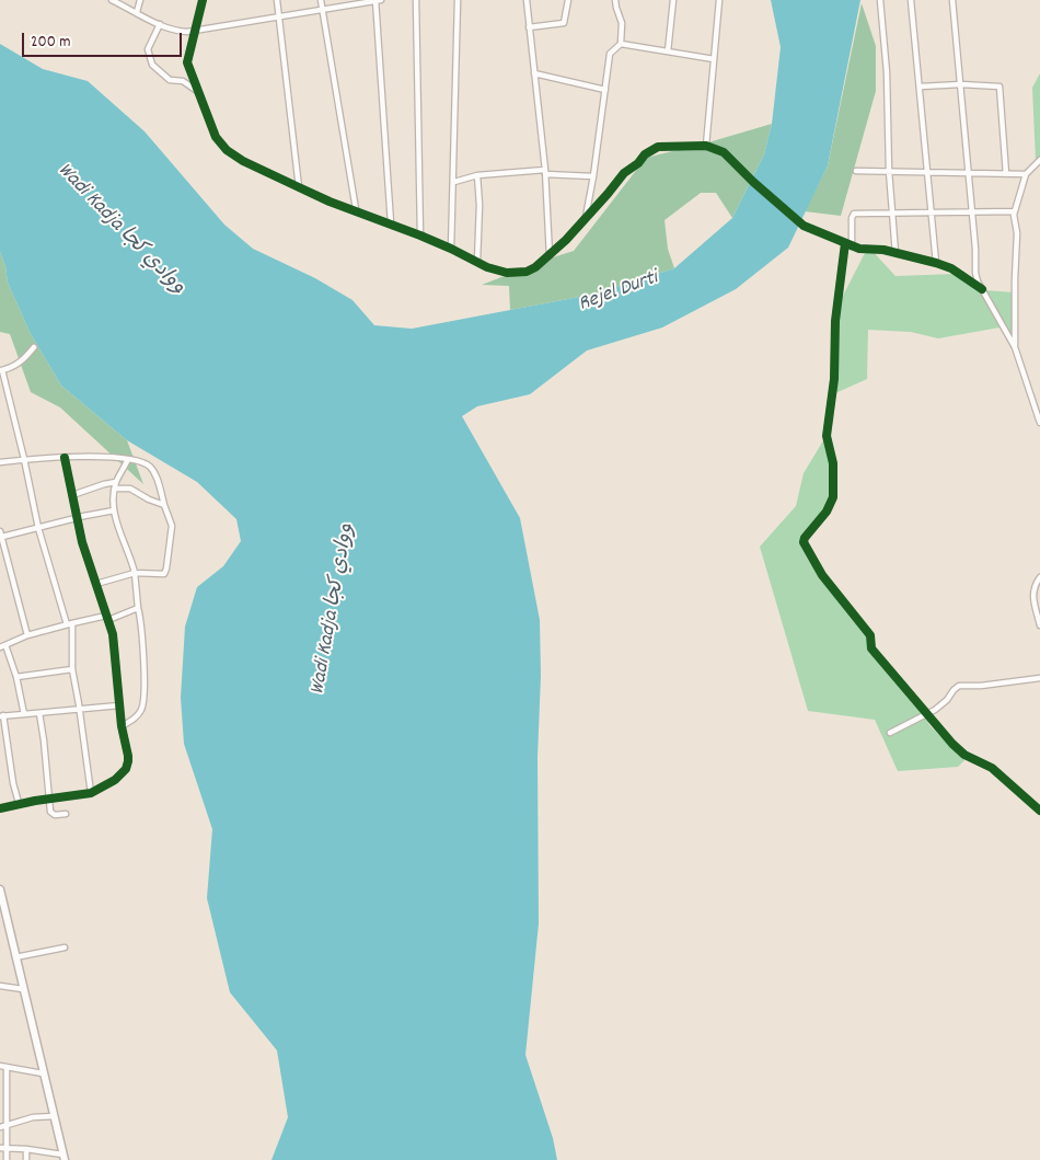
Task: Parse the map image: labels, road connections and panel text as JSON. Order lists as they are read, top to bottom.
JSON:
{
  "water": ["Wadi Kadja ووادي كجا", "Rejel Durti"],
  "scale_bar": "200 m"
}
